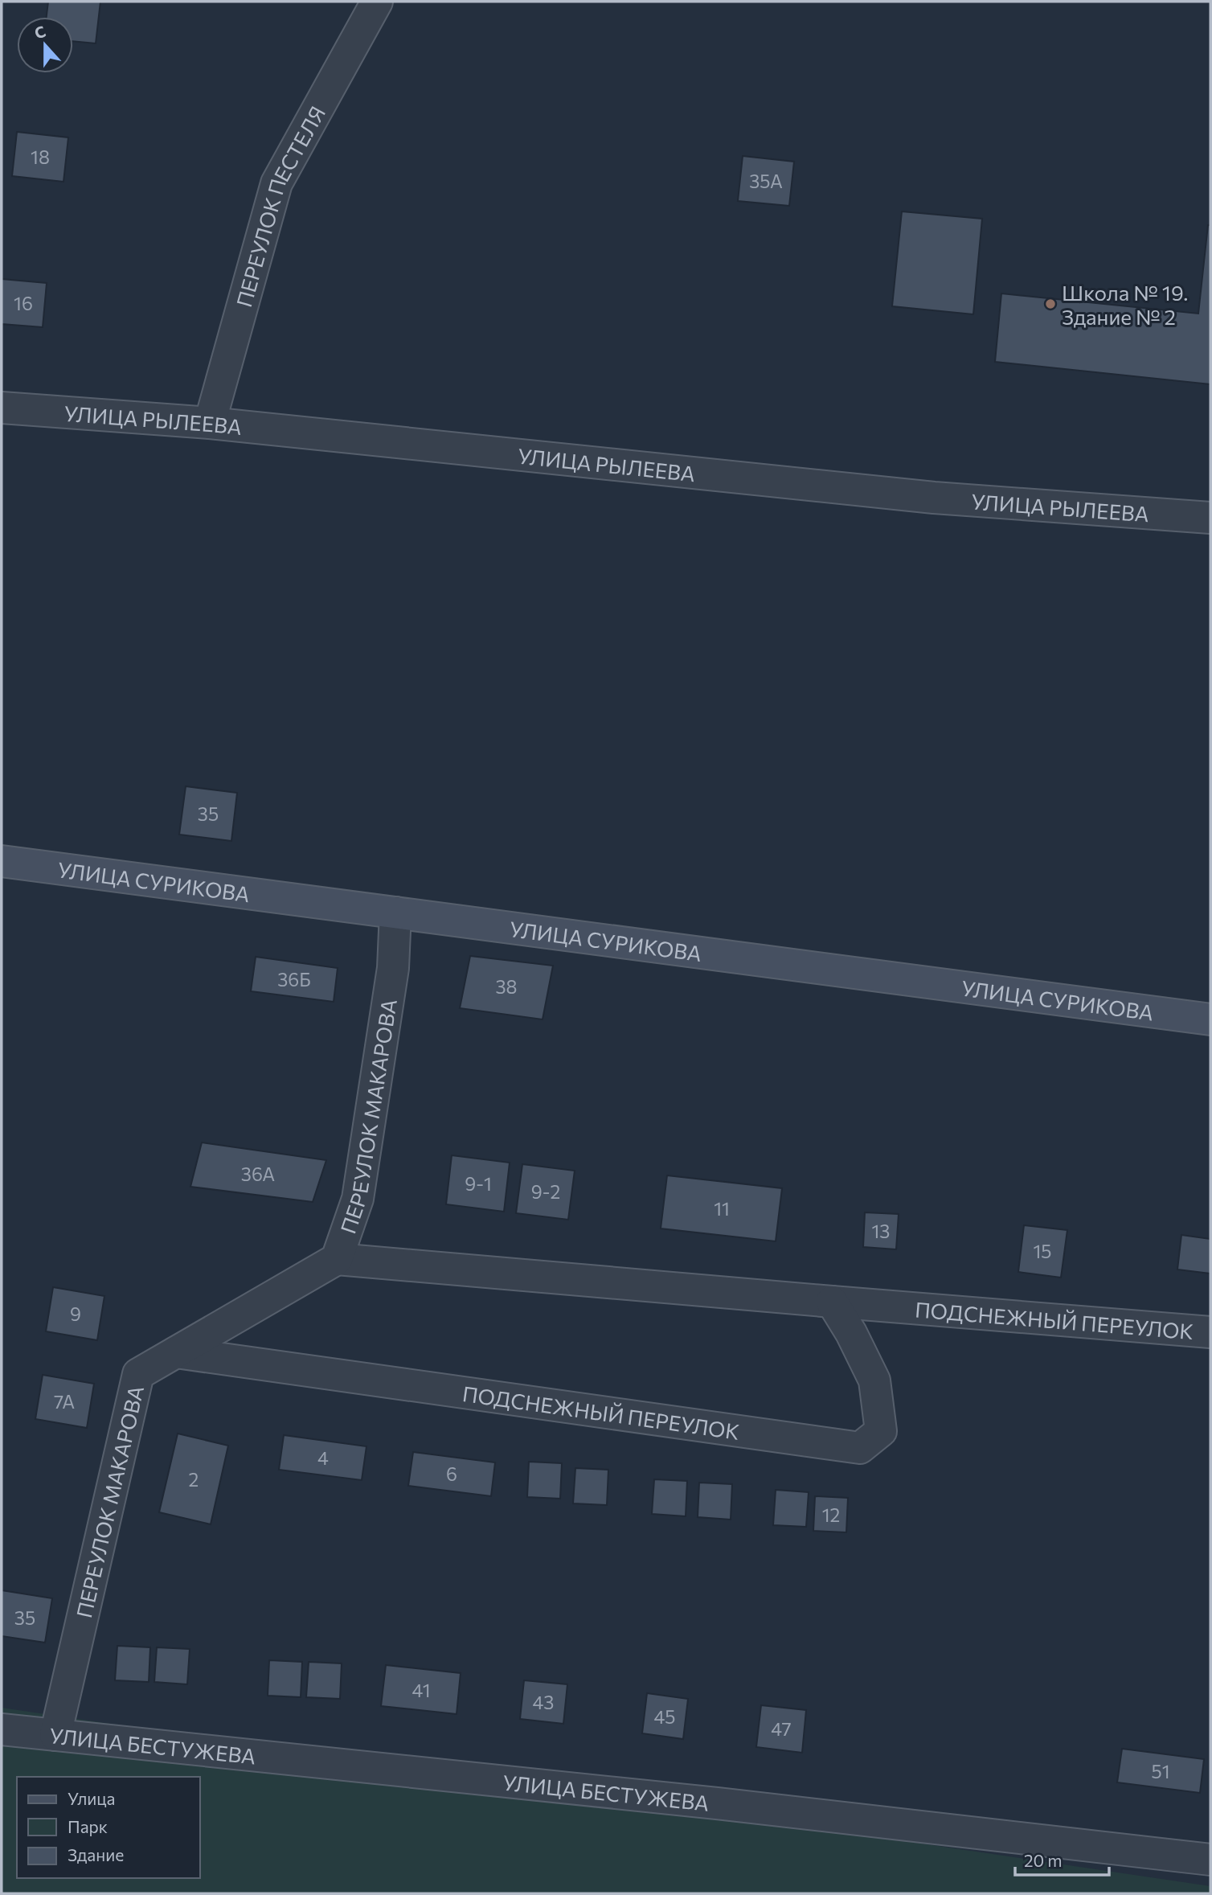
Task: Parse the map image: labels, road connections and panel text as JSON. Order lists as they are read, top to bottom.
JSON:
{
  "streets": {
    "main road": ["УЛИЦА СУРИКОВА"],
    "street": [
      "ПЕРЕУЛОК ПЕСТЕЛЯ",
      "УЛИЦА РЫЛЕЕВА",
      "ПЕРЕУЛОК МАКАРОВА",
      "ПОДСНЕЖНЫЙ ПЕРЕУЛОК",
      "УЛИЦА БЕСТУЖЕВА"
    ]
  },
  "crossings": [
    ["ПЕРЕУЛОК ПЕСТЕЛЯ", "УЛИЦА РЫЛЕЕВА"],
    ["УЛИЦА СУРИКОВА", "ПЕРЕУЛОК МАКАРОВА"],
    ["ПЕРЕУЛОК МАКАРОВА", "ПОДСНЕЖНЫЙ ПЕРЕУЛОК"],
    ["ПЕРЕУЛОК МАКАРОВА", "УЛИЦА БЕСТУЖЕВА"]
  ],
  "places": ["Школа № 19. Здание № 2"],
  "house_numbers": [
    "18",
    "35А",
    "16",
    "35",
    "36Б",
    "38",
    "36А",
    "9-1",
    "9-2",
    "11",
    "13",
    "15",
    "9",
    "7А",
    "4",
    "6",
    "2",
    "12",
    "35",
    "41",
    "43",
    "45",
    "47",
    "51"
  ],
  "legend": ["Улица", "Парк", "Здание"],
  "scale_bar": "20 m",
  "north": "top"
}
